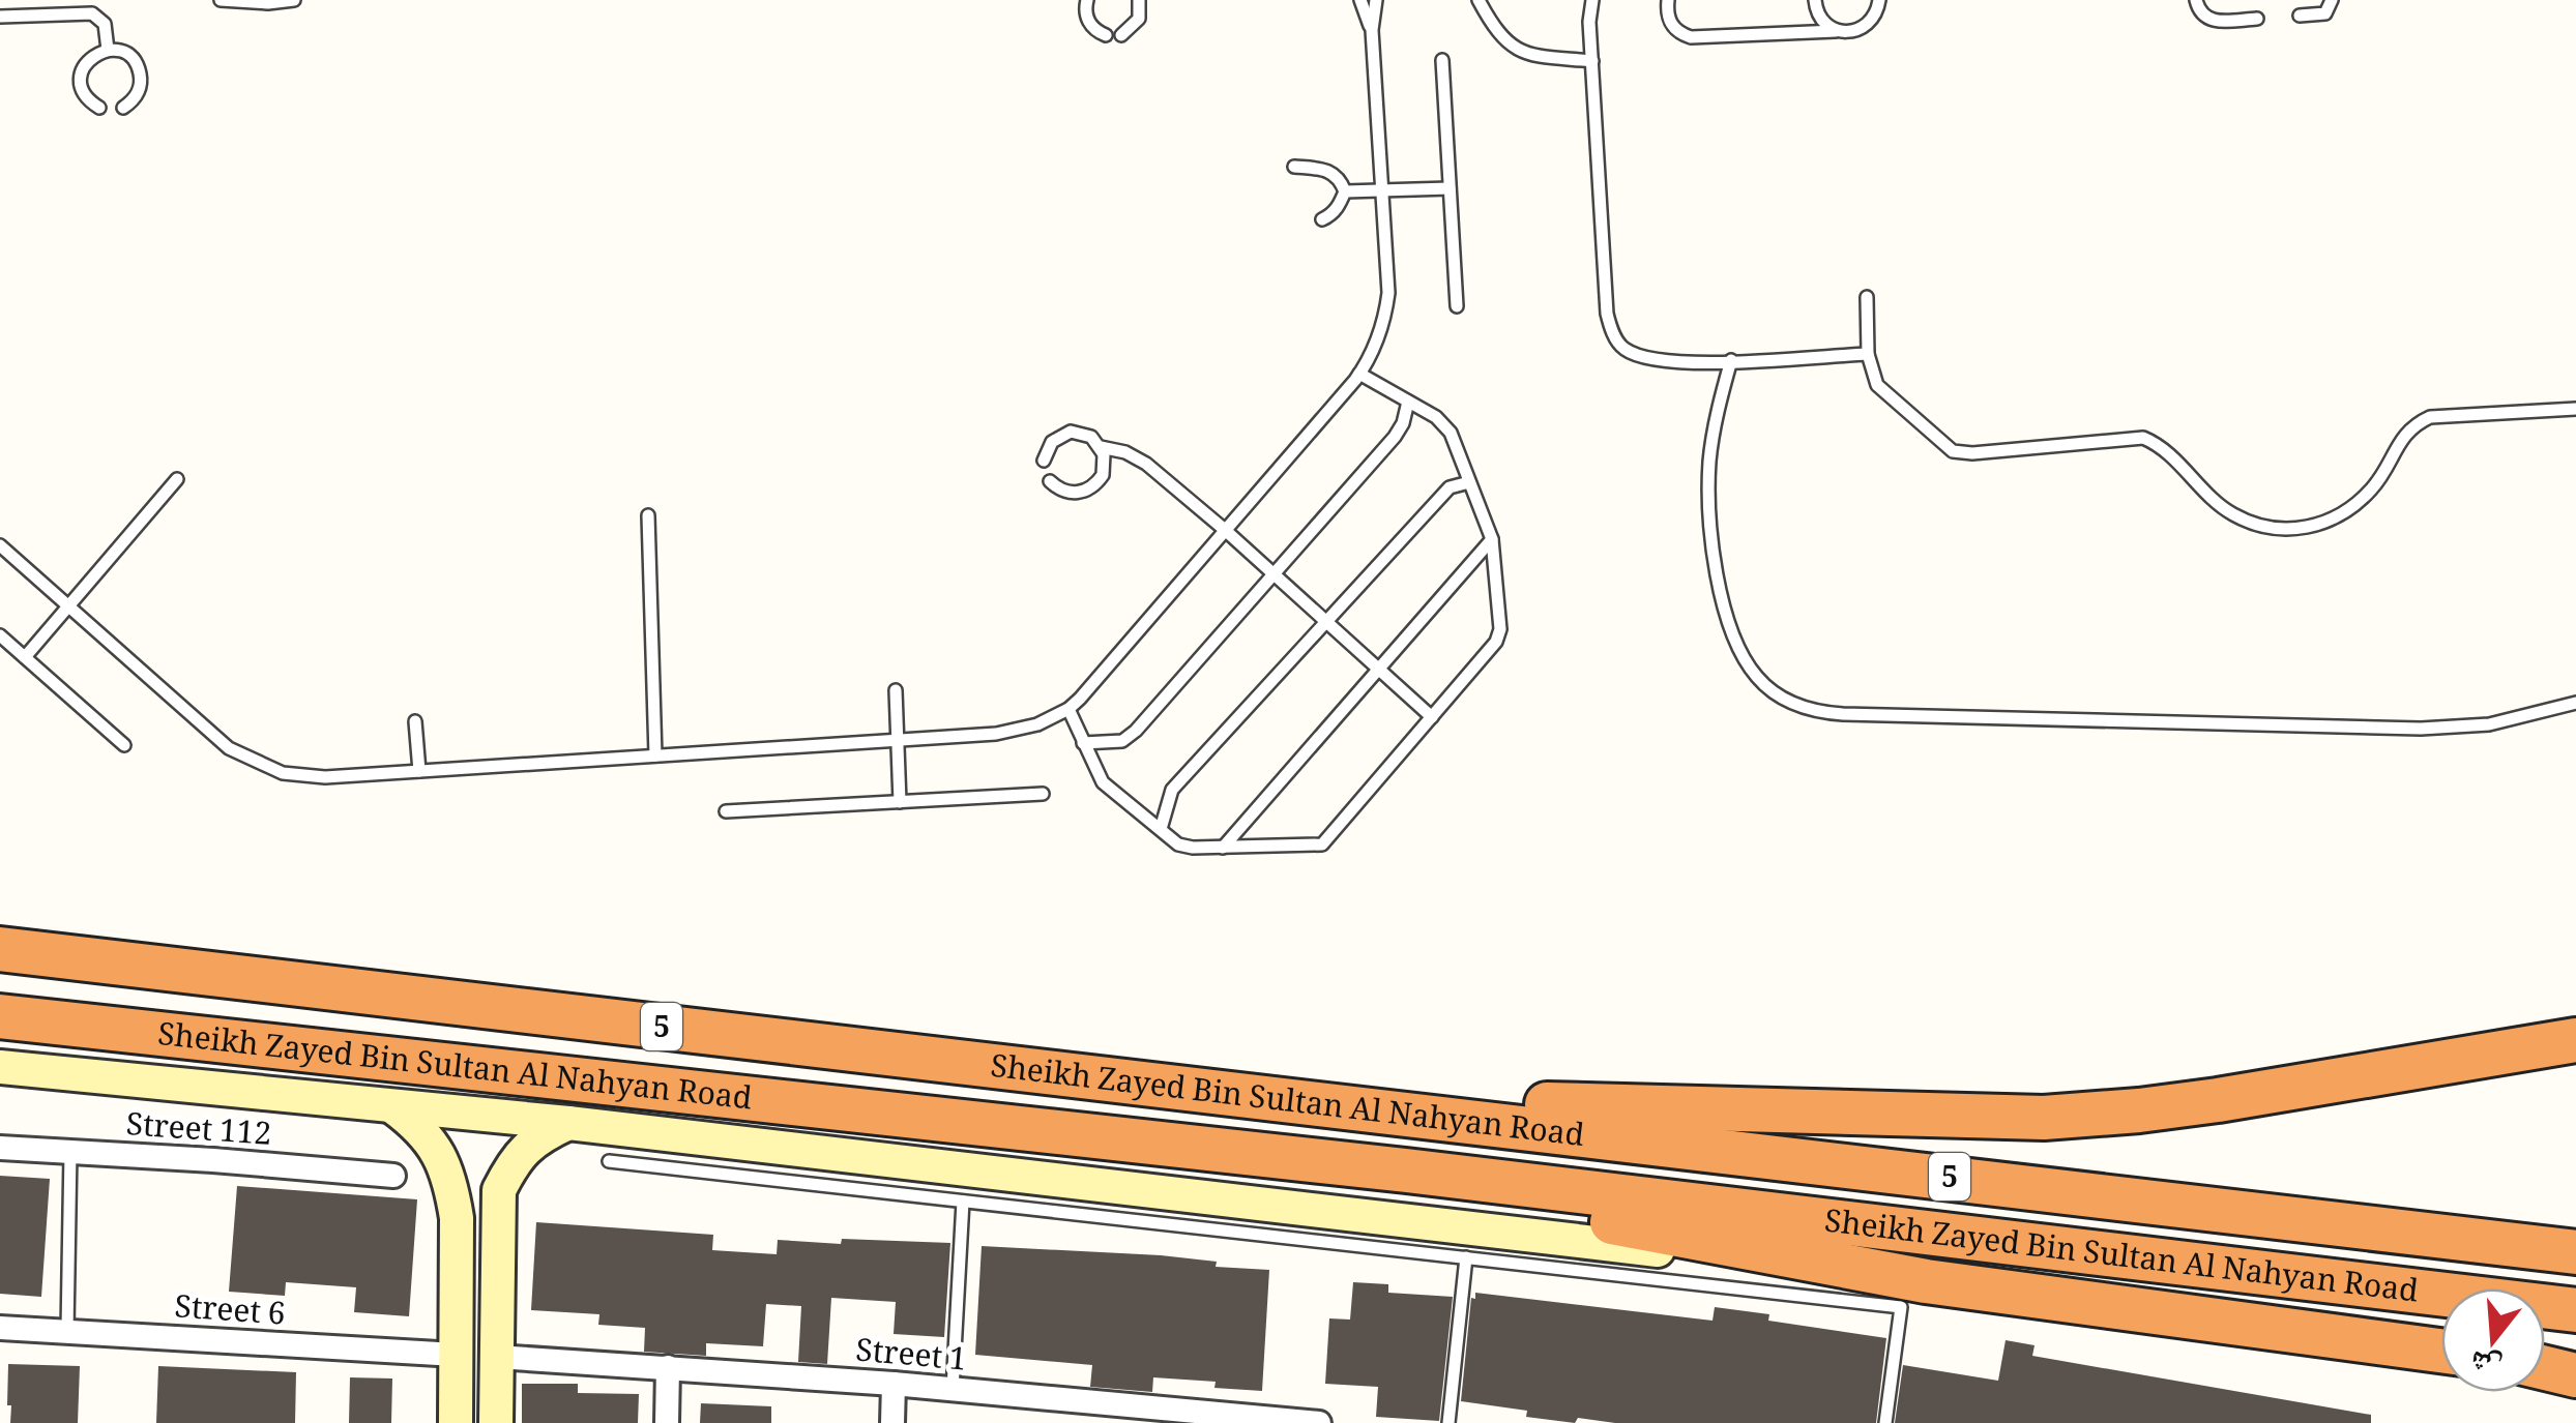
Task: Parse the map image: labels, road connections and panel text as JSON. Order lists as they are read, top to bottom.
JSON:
{
  "streets": {
    "highway": ["5", "Sheikh Zayed Bin Sultan Al Nahyan Road"],
    "street": ["Street 112", "Street 6", "Street 1"]
  },
  "north": "bottom"
}
